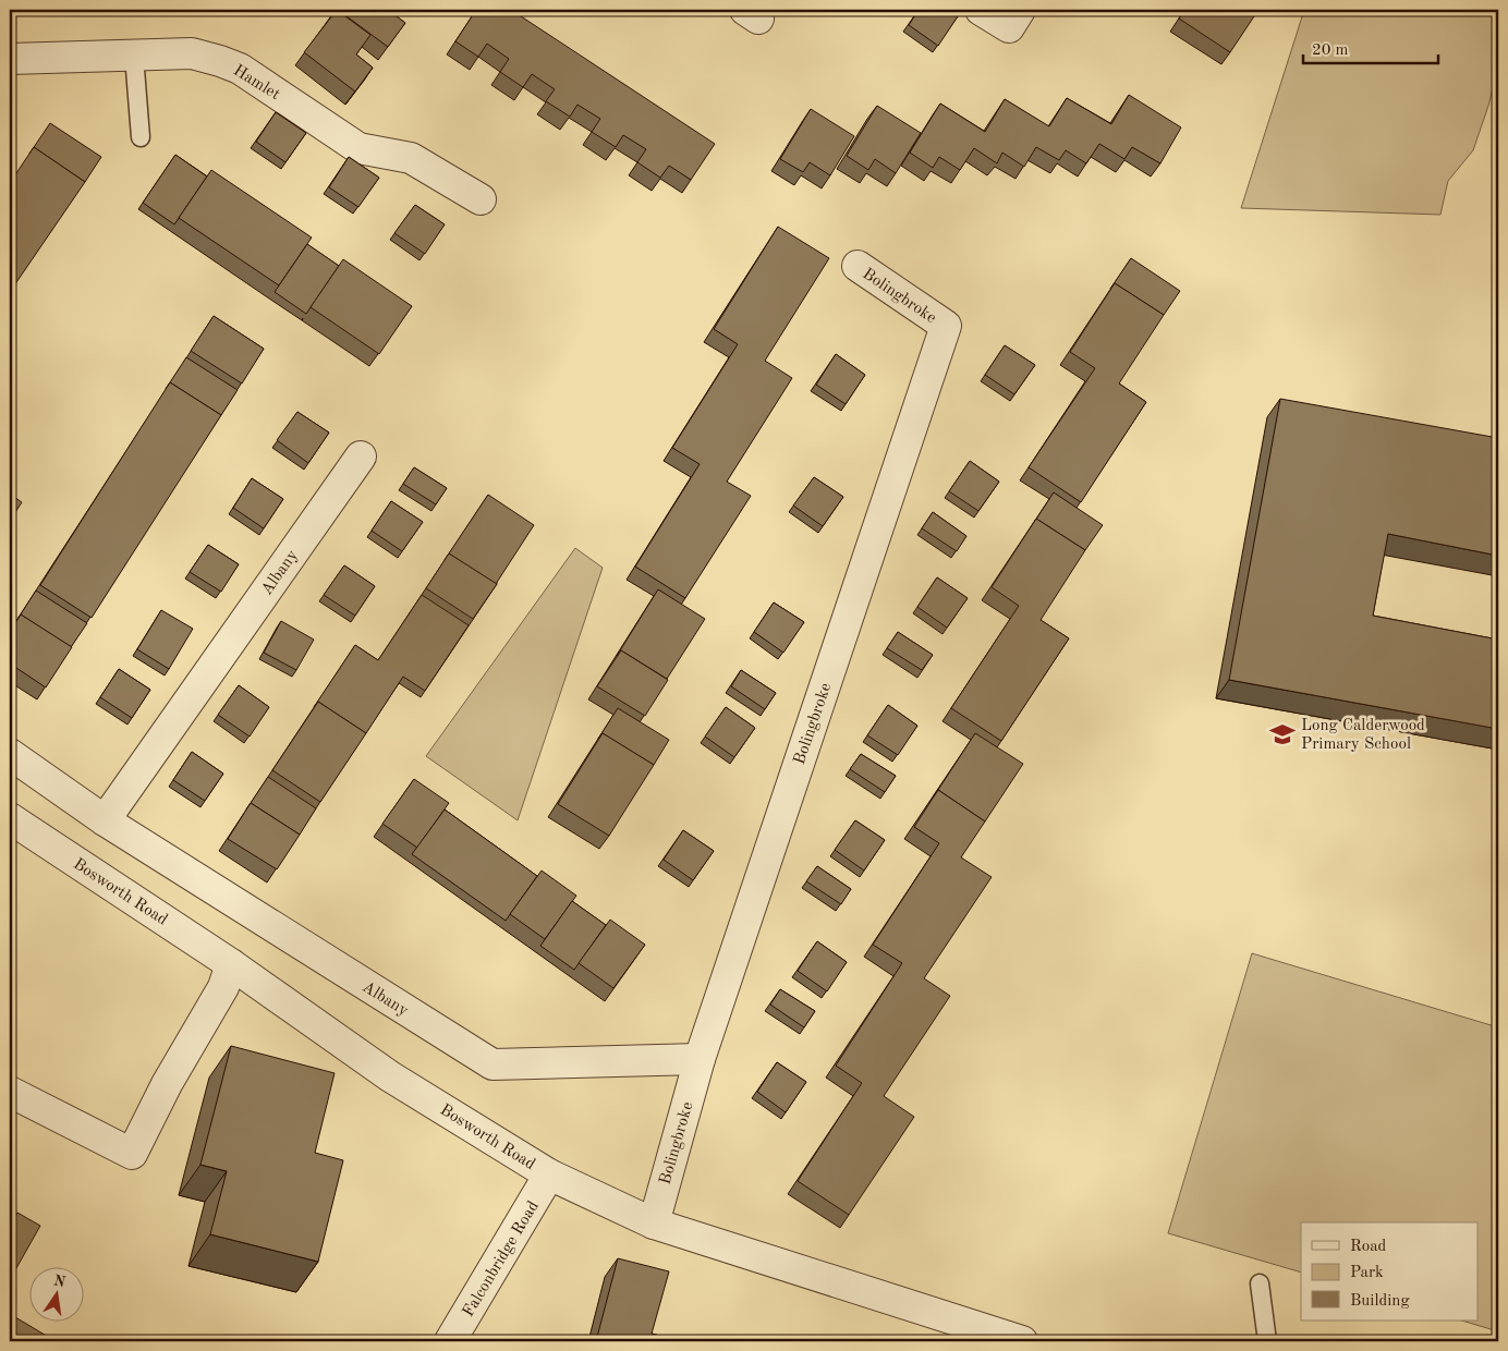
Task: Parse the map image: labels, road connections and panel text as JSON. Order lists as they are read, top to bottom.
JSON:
{
  "streets": {
    "street": [
      "Hamlet",
      "Bolingbroke",
      "Albany",
      "Bosworth Road",
      "Falconbridge Road"
    ]
  },
  "crossings": [
    ["Bolingbroke", "Albany"],
    ["Bolingbroke", "Bosworth Road"],
    ["Bosworth Road", "Falconbridge Road"]
  ],
  "places": {
    "school or university": ["Long Calderwood Primary School"]
  },
  "legend": ["Road", "Park", "Building"],
  "scale_bar": "20 m",
  "north": "top"
}
